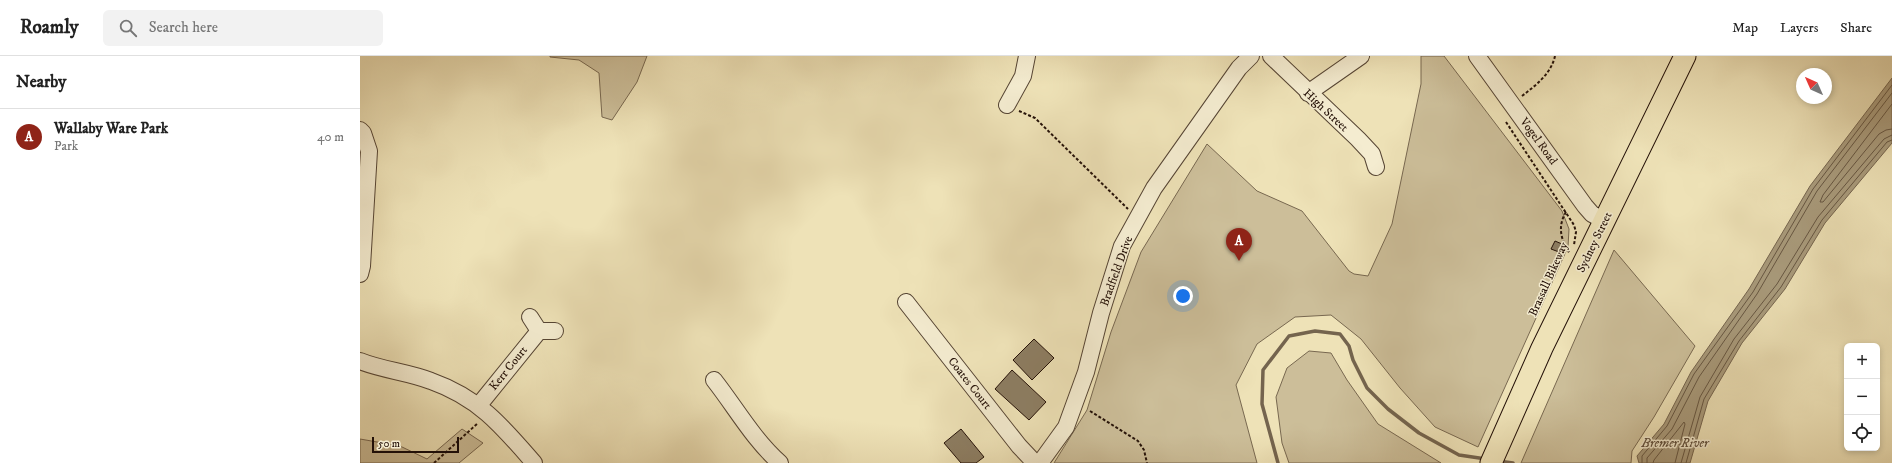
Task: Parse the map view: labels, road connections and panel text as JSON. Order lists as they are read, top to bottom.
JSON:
{
  "streets": {
    "main road": ["Sydney Street"],
    "street": [
      "High Street",
      "Vogel Road",
      "Bradfield Drive",
      "Kerr Court",
      "Coates Court"
    ],
    "path": ["Brassall Bikeway"]
  },
  "crossings": [
    ["Vogel Road", "Sydney Street"]
  ],
  "water": ["Bremer River"],
  "scale_bar": "50 m",
  "north": "top left",
  "page": {
    "header": "Roamly",
    "search": "Search here",
    "nav": ["Map", "Layers", "Share"],
    "heading": "Nearby",
    "list": [
      {
        "mark": "A",
        "name": "Wallaby Ware Park",
        "note": "Park",
        "value": "40 m"
      }
    ],
    "pins": "A",
    "map_buttons": ["+", "−"],
    "scale": "50 m"
  }
}
